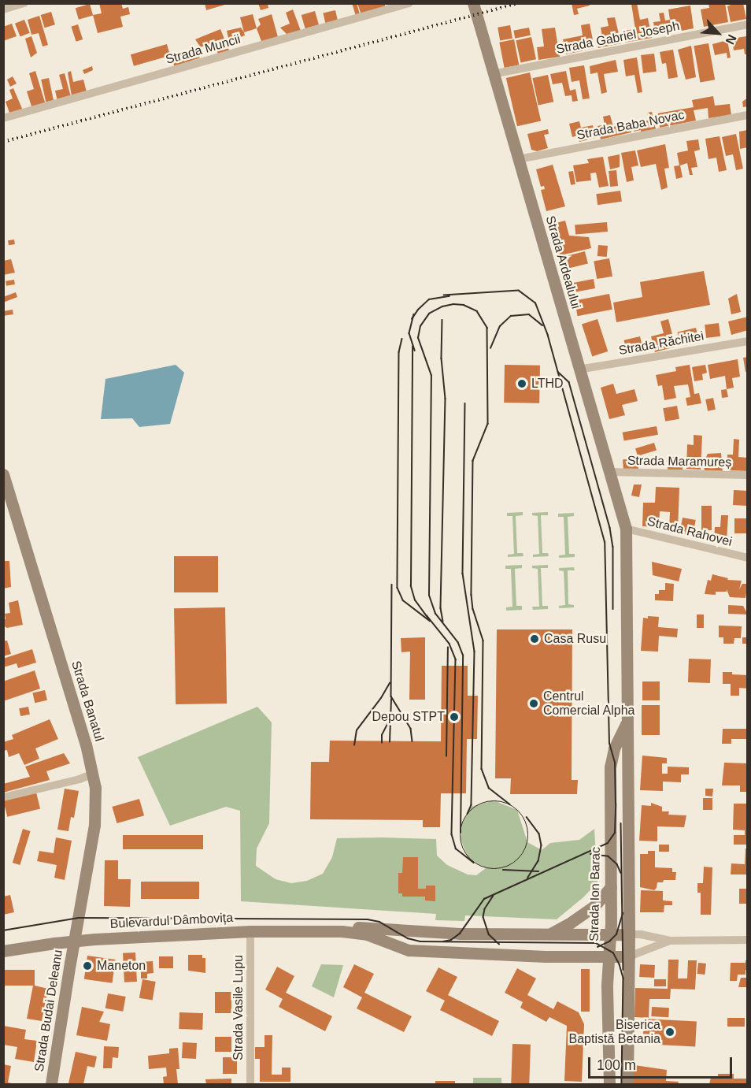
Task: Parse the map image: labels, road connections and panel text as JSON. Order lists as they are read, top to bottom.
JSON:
{
  "streets": {
    "street": [
      "Strada Gabriel Joseph",
      "Strada Muncii",
      "Strada Baba Novac",
      "Strada Ardealului",
      "Strada Răchitei",
      "Strada Maramureș",
      "Strada Rahovei",
      "Strada Banatul",
      "Strada Ion Barac",
      "Bulevardul Dâmbovița",
      "Strada Vasile Lupu",
      "Strada Budai Deleanu"
    ]
  },
  "crossings": [
    ["Strada Gabriel Joseph", "Strada Ardealului"],
    ["Strada Baba Novac", "Strada Ardealului"],
    ["Strada Ardealului", "Strada Răchitei"],
    ["Strada Ardealului", "Strada Maramureș"],
    ["Strada Ardealului", "Strada Rahovei"],
    ["Strada Ardealului", "Strada Ion Barac"],
    ["Strada Rahovei", "Strada Ion Barac"],
    ["Strada Banatul", "Bulevardul Dâmbovița"],
    ["Strada Banatul", "Strada Budai Deleanu"],
    ["Strada Ion Barac", "Bulevardul Dâmbovița"],
    ["Bulevardul Dâmbovița", "Strada Vasile Lupu"],
    ["Bulevardul Dâmbovița", "Strada Budai Deleanu"]
  ],
  "places": [
    "LTHD",
    "Casa Rusu",
    "Centrul Comercial Alpha",
    "Depou STPT",
    "Maneton",
    "Biserica Baptistă Betania"
  ],
  "scale_bar": "100 m",
  "north": "bottom right"
}
